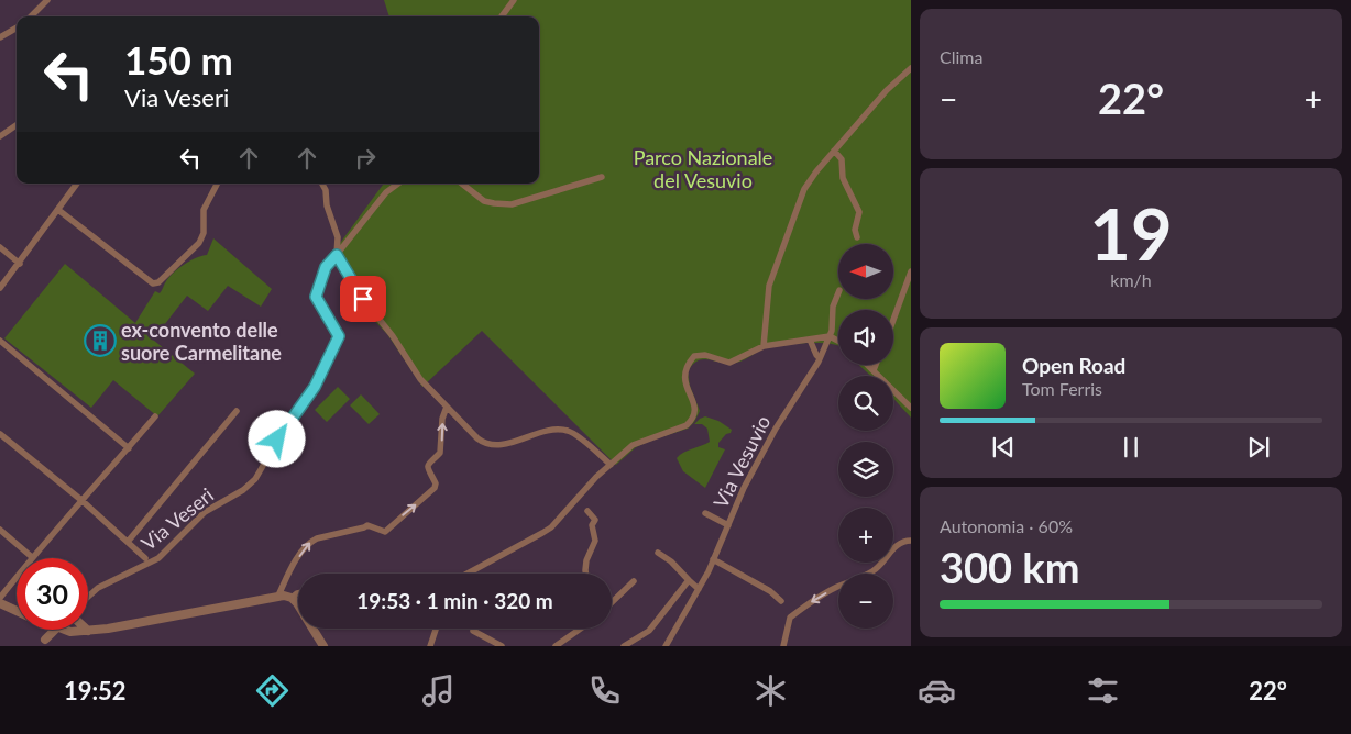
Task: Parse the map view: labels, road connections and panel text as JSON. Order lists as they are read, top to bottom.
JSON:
{
  "streets": {
    "street": ["Via Vesuvio", "Via Veseri"]
  },
  "parks": ["Parco Nazionale del Vesuvio"],
  "places": {
    "building": ["ex-convento delle suore Carmelitane"]
  },
  "north": "left",
  "page": {
    "tile": [
      "Clima",
      ["19", "km/h"],
      ["Autonomia · 60%", "300 km"]
    ],
    "turn": ["150 m", "Via Veseri"],
    "heat": ["−", "22°", "+"],
    "map_buttons": ["+", "−"],
    "song": ["Open Road", "Tom Ferris"],
    "limit": "30",
    "trip": "19:53 · 1 min · 320 m",
    "tabs": ["19:52", "22°"]
  }
}
